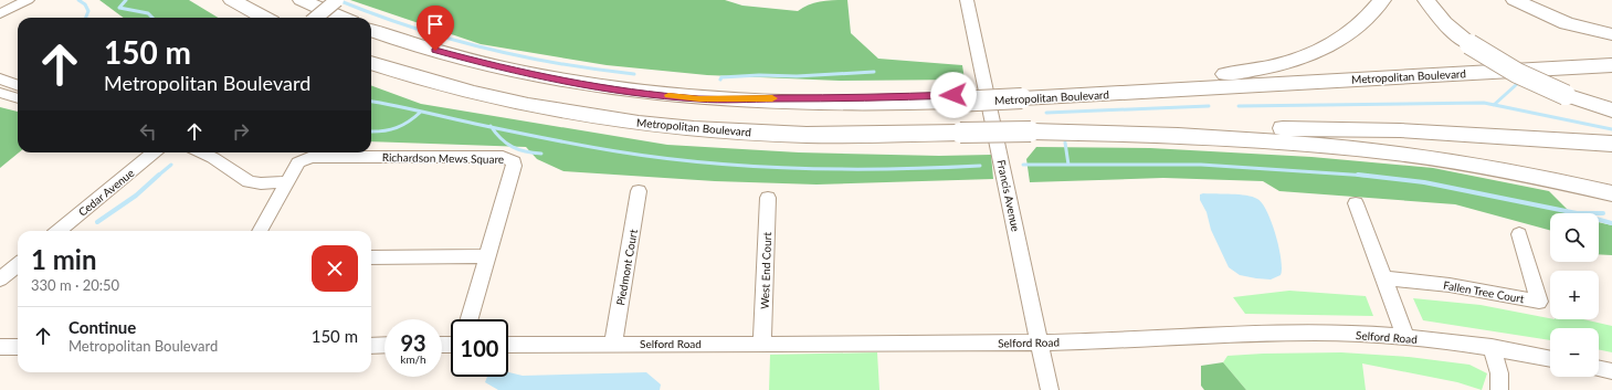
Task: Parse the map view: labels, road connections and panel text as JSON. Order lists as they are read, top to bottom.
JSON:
{
  "streets": {
    "highway": ["Metropolitan Boulevard"],
    "street": [
      "Richardson Mews Square",
      "Cedar Avenue",
      "Francis Avenue",
      "Piedmont Court",
      "West End Court",
      "Fallen Tree Court",
      "Selford Road"
    ]
  },
  "crossings": [
    ["Francis Avenue", "Selford Road"],
    ["Piedmont Court", "Selford Road"],
    ["West End Court", "Selford Road"]
  ],
  "page": {
    "turn": ["150 m", "Metropolitan Boulevard"],
    "map_buttons": ["+", "−"],
    "heading": ["1 min", "330 m · 20:50"],
    "list": [
      {
        "name": "Continue",
        "note": "Metropolitan Boulevard",
        "value": "150 m"
      }
    ],
    "speed": "93 km/h",
    "limit": "100"
  }
}
